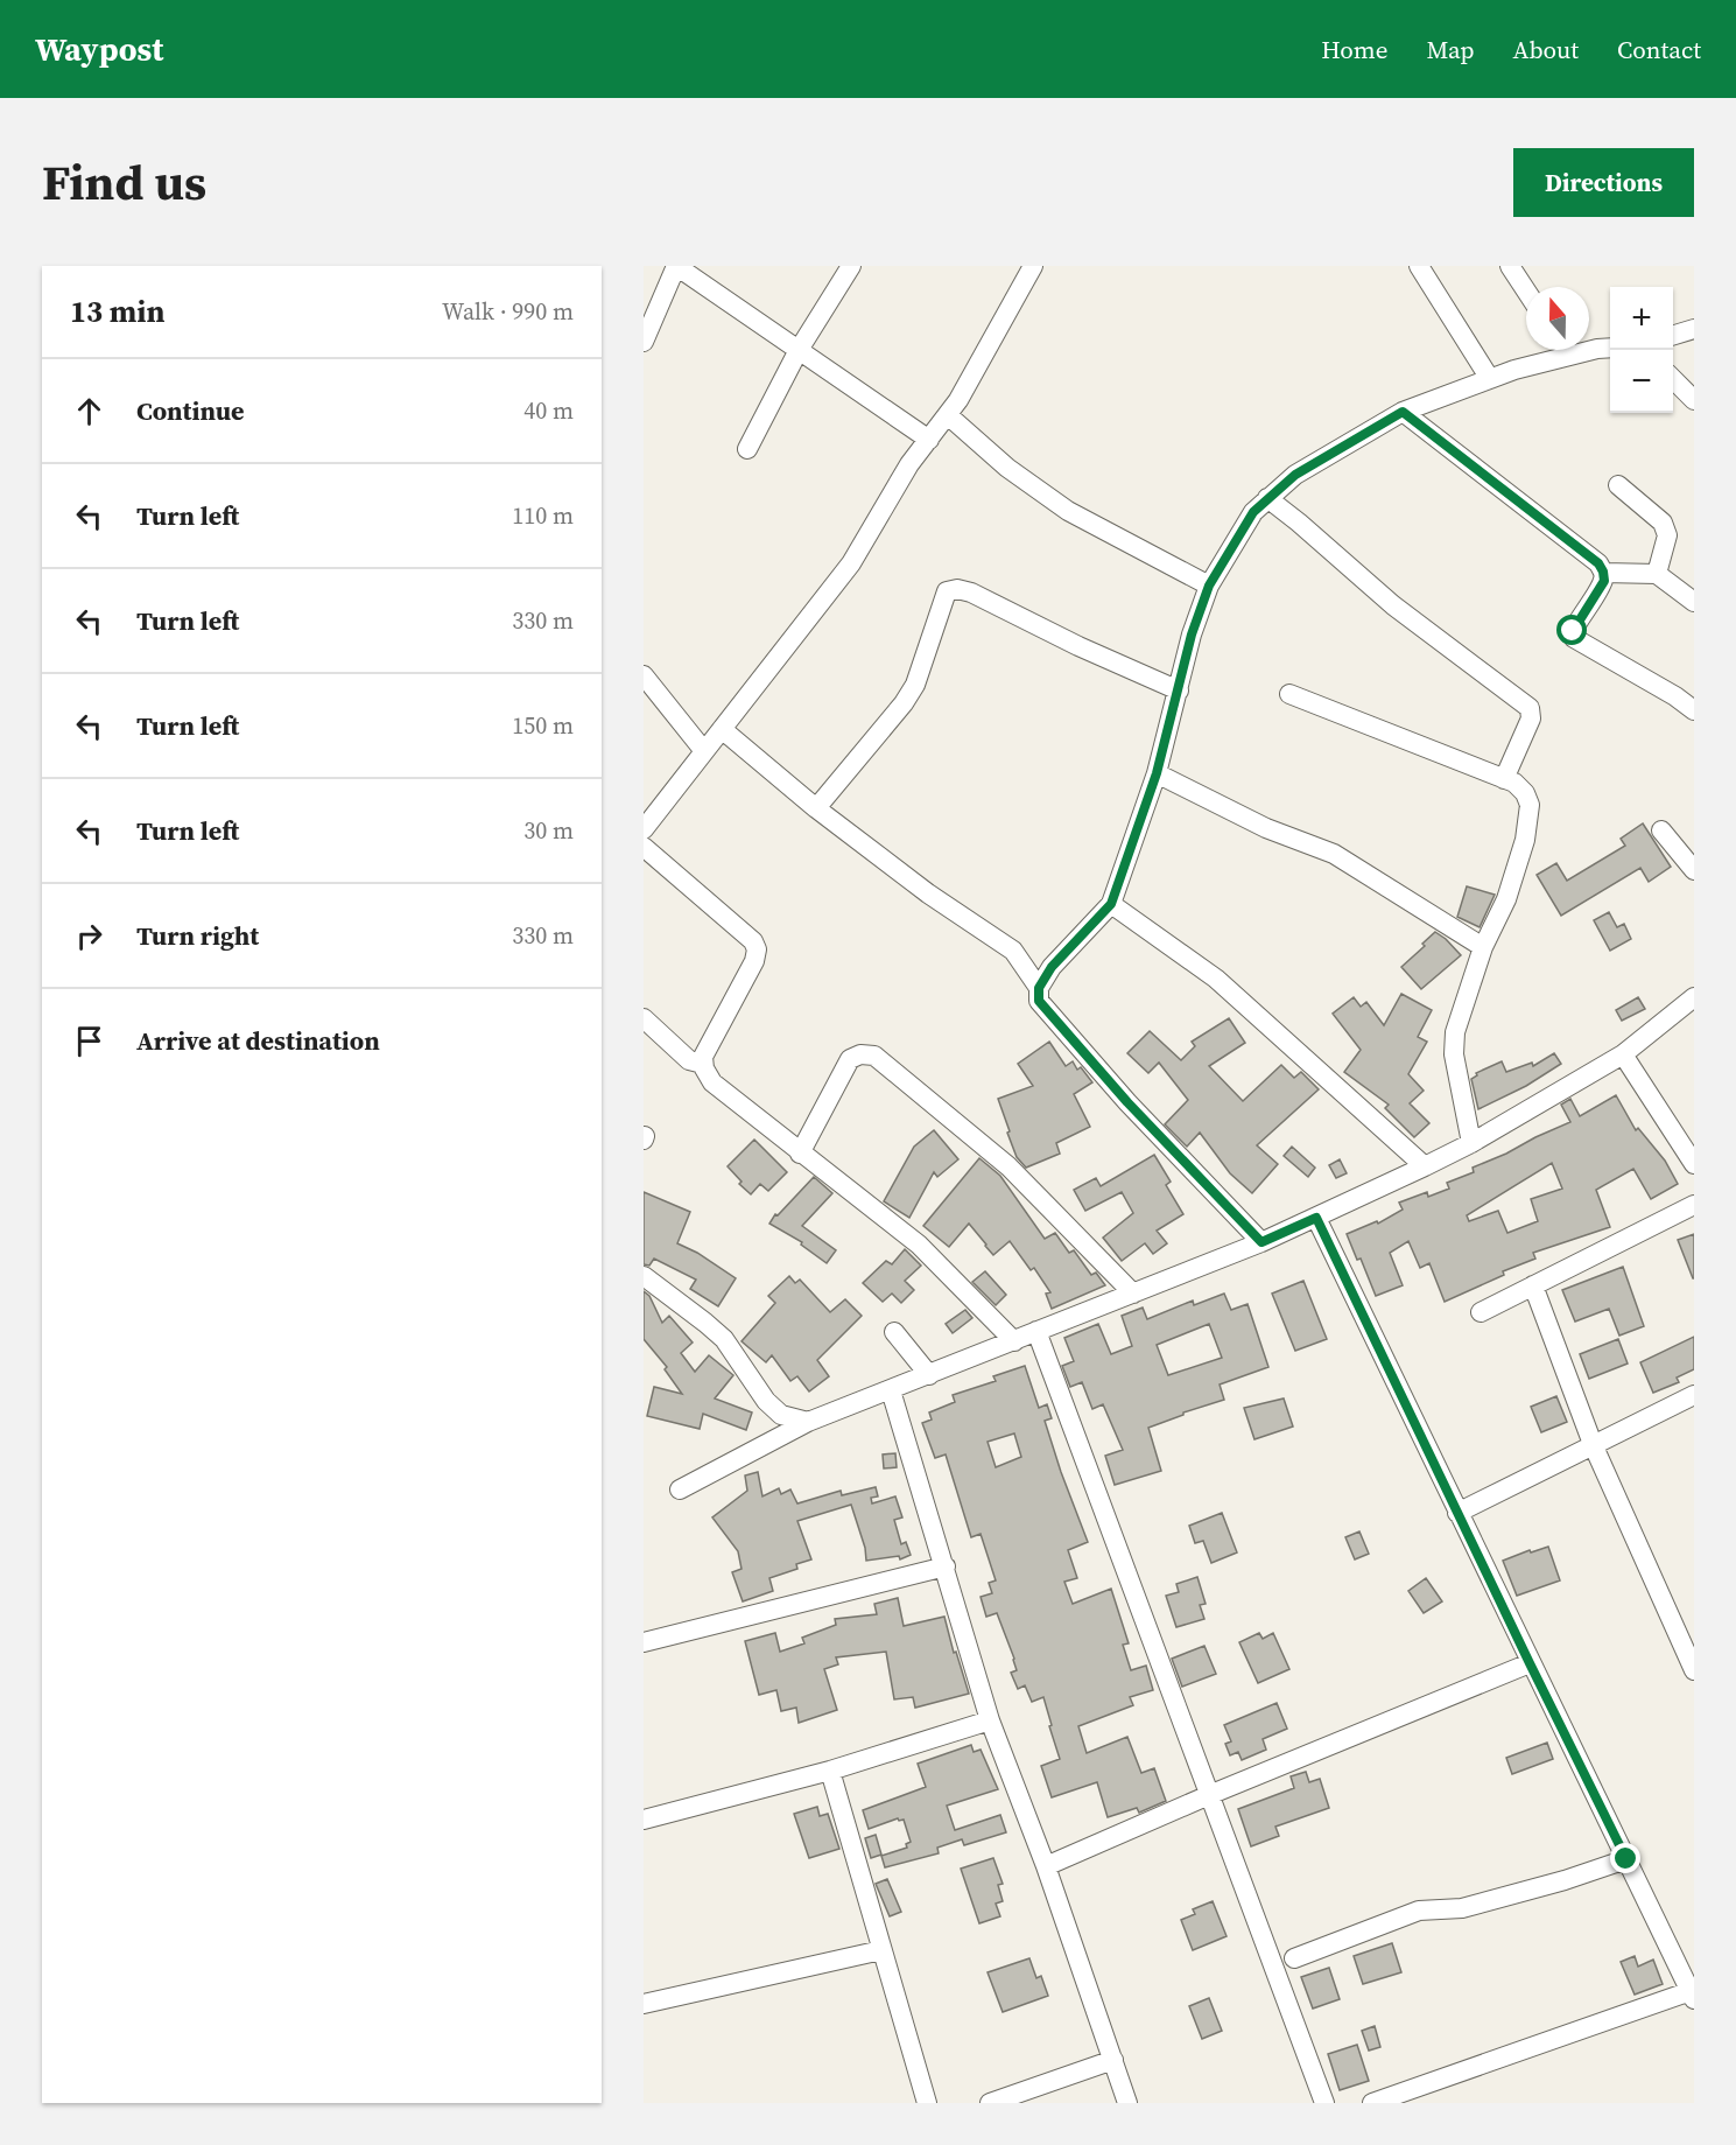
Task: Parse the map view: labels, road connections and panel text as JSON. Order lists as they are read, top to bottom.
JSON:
{
  "north": "top",
  "page": {
    "header": "Waypost",
    "nav": [
      "Home",
      "Map",
      "About",
      "Contact"
    ],
    "title": "Find us",
    "buttons": "Directions",
    "heading": ["13 min", "Walk · 990 m"],
    "map_buttons": ["+", "−"],
    "list": [
      ["Continue", "40 m"],
      ["Turn left", "110 m"],
      ["Turn left", "330 m"],
      ["Turn left", "150 m"],
      ["Turn left", "30 m"],
      ["Turn right", "330 m"],
      "Arrive at destination"
    ]
  }
}
